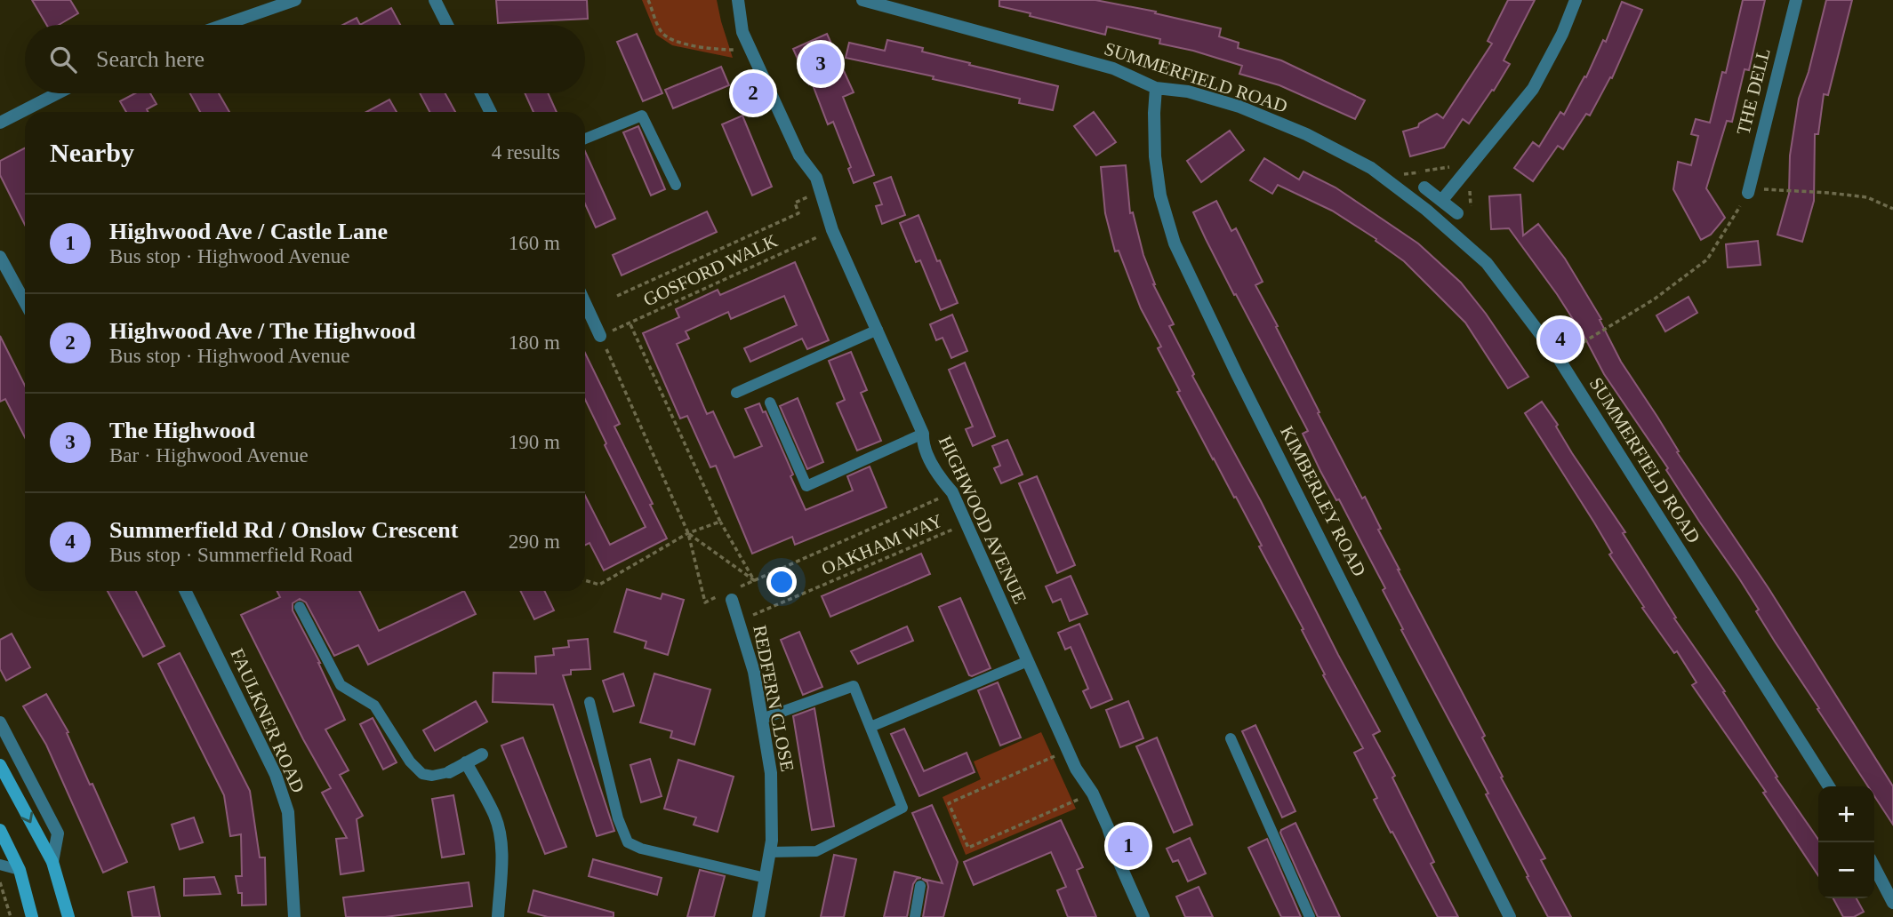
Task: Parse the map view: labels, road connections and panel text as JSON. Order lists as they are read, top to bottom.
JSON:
{
  "streets": {
    "street": [
      "SUMMERFIELD ROAD",
      "THE DELL",
      "KIMBERLEY ROAD",
      "HIGHWOOD AVENUE",
      "REDFERN CLOSE",
      "FAULKNER ROAD"
    ],
    "path": ["GOSFORD WALK", "OAKHAM WAY"]
  },
  "crossings": [
    ["SUMMERFIELD ROAD", "KIMBERLEY ROAD"],
    ["GOSFORD WALK", "HIGHWOOD AVENUE"],
    ["HIGHWOOD AVENUE", "OAKHAM WAY"],
    ["OAKHAM WAY", "REDFERN CLOSE"]
  ],
  "page": {
    "search": "Search here",
    "pins": [
      "3",
      "2",
      "4",
      "1"
    ],
    "heading": ["Nearby", "4 results"],
    "list": [
      {
        "mark": "1",
        "name": "Highwood Ave / Castle Lane",
        "note": "Bus stop · Highwood Avenue",
        "value": "160 m"
      },
      {
        "mark": "2",
        "name": "Highwood Ave / The Highwood",
        "note": "Bus stop · Highwood Avenue",
        "value": "180 m"
      },
      {
        "mark": "3",
        "name": "The Highwood",
        "note": "Bar · Highwood Avenue",
        "value": "190 m"
      },
      {
        "mark": "4",
        "name": "Summerfield Rd / Onslow Crescent",
        "note": "Bus stop · Summerfield Road",
        "value": "290 m"
      }
    ],
    "map_buttons": ["+", "−"]
  }
}
